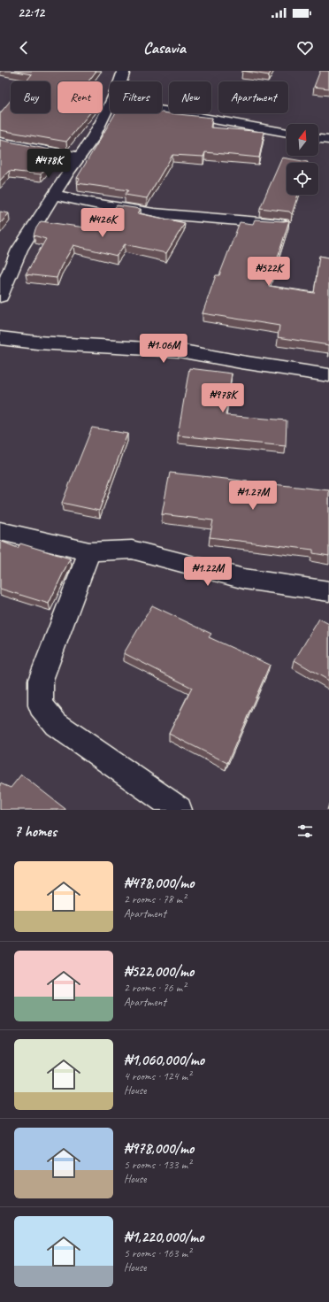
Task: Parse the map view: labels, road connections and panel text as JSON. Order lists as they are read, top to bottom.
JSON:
{
  "north": "top",
  "page": {
    "status": "22:12",
    "header": "Casavia",
    "chip": [
      "Buy",
      "Rent",
      "Filters",
      "New",
      "Apartment"
    ],
    "price": [
      "₦478K",
      "₦426K",
      "₦522K",
      "₦1.06M",
      "₦978K",
      "₦1.27M",
      "₦1.22M"
    ],
    "heading": "7 homes",
    "list": [
      {
        "name": "₦478,000/mo",
        "note": "2 rooms · 78 m² · Apartment"
      },
      {
        "name": "₦522,000/mo",
        "note": "2 rooms · 76 m² · Apartment"
      },
      {
        "name": "₦1,060,000/mo",
        "note": "4 rooms · 124 m² · House"
      },
      {
        "name": "₦978,000/mo",
        "note": "5 rooms · 133 m² · House"
      },
      {
        "name": "₦1,220,000/mo",
        "note": "5 rooms · 163 m² · House"
      }
    ]
  }
}
